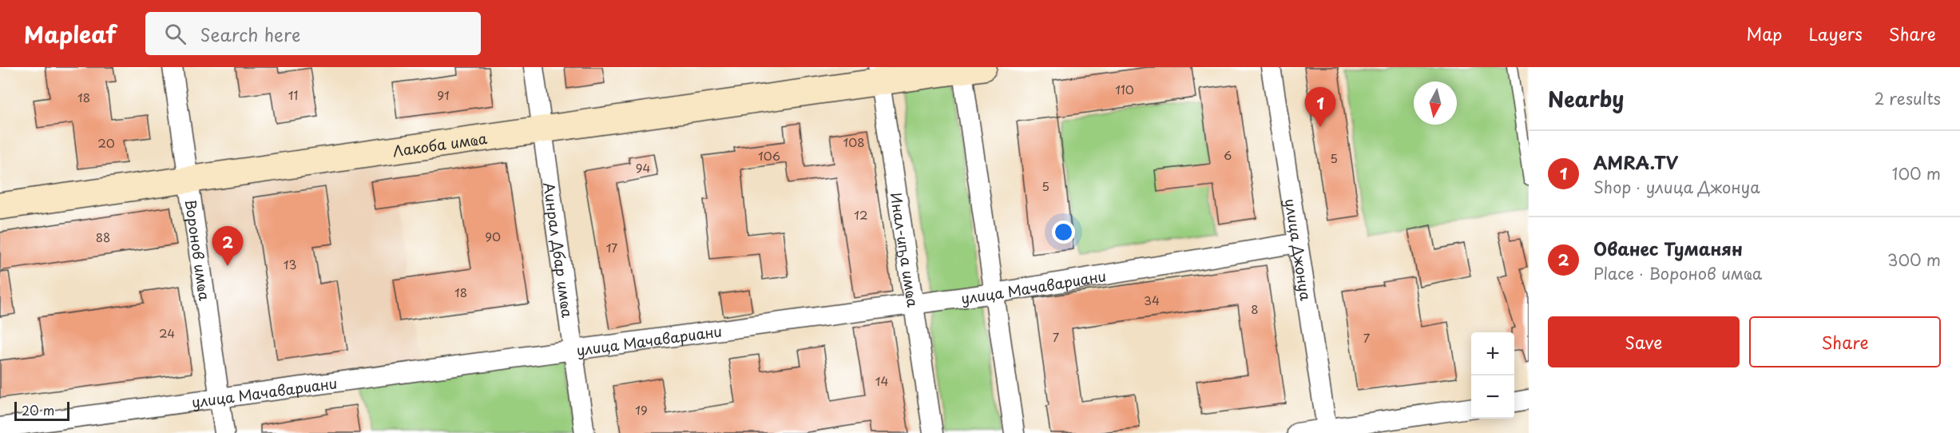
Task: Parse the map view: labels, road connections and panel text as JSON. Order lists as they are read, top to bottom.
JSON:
{
  "streets": {
    "main road": ["Лакоба имҩа"],
    "street": [
      "Воронов имҩа",
      "Аинрал Дбар имҩа",
      "Инал-иҧа имҩа",
      "улица Джонуа",
      "улица Мачавариани"
    ]
  },
  "crossings": [
    ["Лакоба имҩа", "Воронов имҩа"],
    ["Лакоба имҩа", "Аинрал Дбар имҩа"],
    ["Лакоба имҩа", "Инал-иҧа имҩа"],
    ["Воронов имҩа", "улица Мачавариани"],
    ["Аинрал Дбар имҩа", "улица Мачавариани"],
    ["Инал-иҧа имҩа", "улица Мачавариани"],
    ["улица Джонуа", "улица Мачавариани"]
  ],
  "house_numbers": [
    "110",
    "11",
    "91",
    "18",
    "108",
    "20",
    "6",
    "106",
    "5",
    "94",
    "5",
    "12",
    "90",
    "88",
    "17",
    "13",
    "18",
    "34",
    "8",
    "24",
    "7",
    "7",
    "14",
    "19"
  ],
  "scale_bar": "20 m",
  "north": "bottom",
  "page": {
    "header": "Mapleaf",
    "search": "Search here",
    "nav": ["Map", "Layers", "Share"],
    "heading": ["Nearby", "2 results"],
    "pins": ["1", "2"],
    "list": [
      {
        "mark": "1",
        "name": "AMRA.TV",
        "note": "Shop · улица Джонуа",
        "value": "100 m"
      },
      {
        "mark": "2",
        "name": "Ованес Туманян",
        "note": "Place · Воронов имҩа",
        "value": "300 m"
      }
    ],
    "buttons": ["Save", "Share"],
    "map_buttons": ["+", "−"],
    "scale": "20 m"
  }
}
